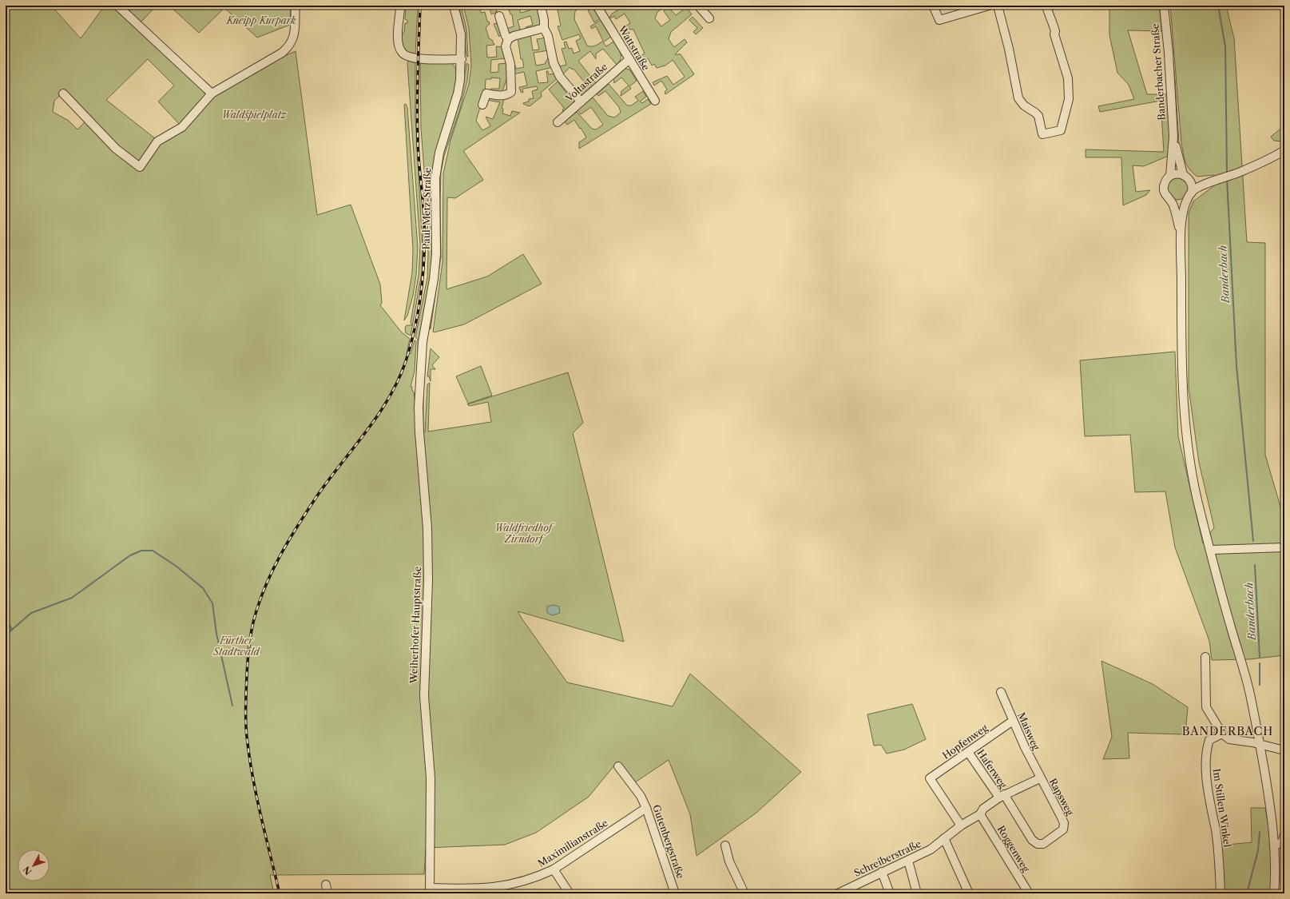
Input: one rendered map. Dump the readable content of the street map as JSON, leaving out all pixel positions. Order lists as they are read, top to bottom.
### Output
{
  "streets": {
    "street": [
      "Wattstraße",
      "Banderbacher Straße",
      "Voltastraße",
      "Paul-Metz-Straße",
      "Weiherhofer Hauptstraße",
      "Maisweg",
      "Hopfenweg",
      "Haferweg",
      "Rapsweg",
      "Im Stillen Winkel",
      "Gutenbergstraße",
      "Maximilianstraße",
      "Roggenweg",
      "Schreiberstraße"
    ]
  },
  "crossings": [
    ["Wattstraße", "Voltastraße"],
    ["Paul-Metz-Straße", "Weiherhofer Hauptstraße"],
    ["Weiherhofer Hauptstraße", "Maximilianstraße"],
    ["Maisweg", "Hopfenweg"],
    ["Maisweg", "Rapsweg"],
    ["Maisweg", "Schreiberstraße"],
    ["Hopfenweg", "Haferweg"],
    ["Hopfenweg", "Schreiberstraße"],
    ["Haferweg", "Rapsweg"],
    ["Haferweg", "Schreiberstraße"],
    ["Rapsweg", "Schreiberstraße"],
    ["Gutenbergstraße", "Maximilianstraße"],
    ["Roggenweg", "Schreiberstraße"]
  ],
  "districts": ["BANDERBACH"],
  "water": ["Banderbach"],
  "parks": [
    "Kneipp Kurpark",
    "Waldspielplatz",
    "Waldfriedhof Zirndorf",
    "Fürther Stadtwald"
  ],
  "north": "bottom left"
}
